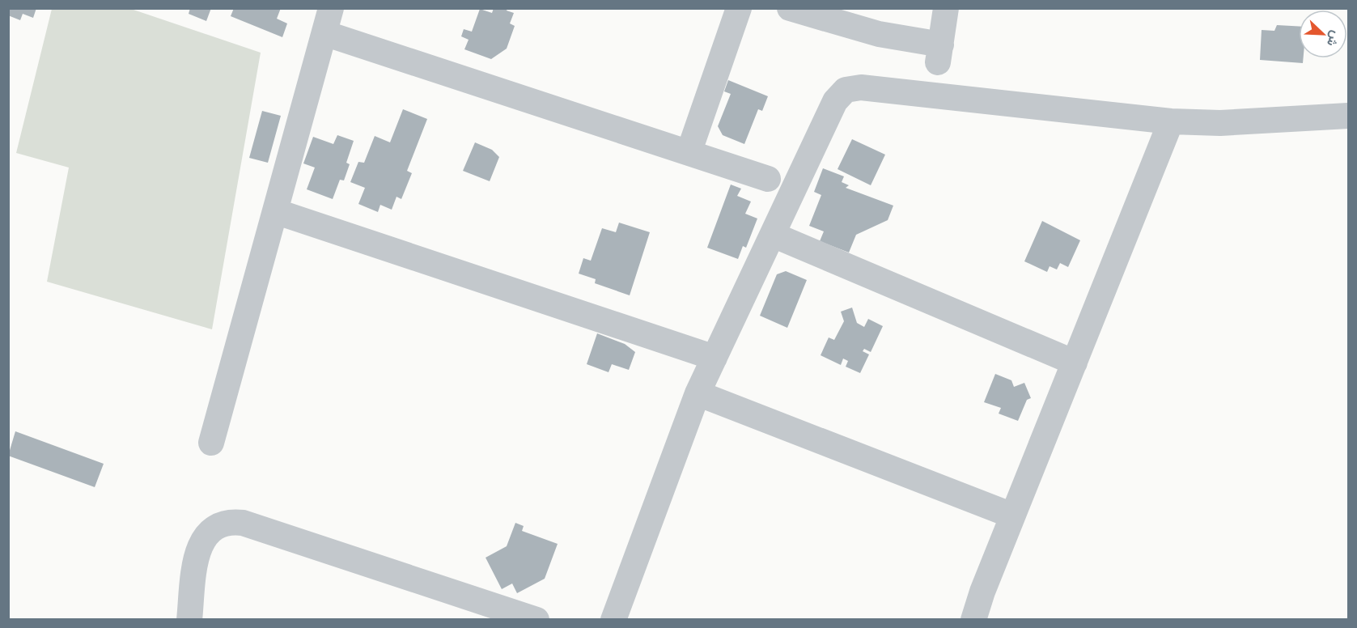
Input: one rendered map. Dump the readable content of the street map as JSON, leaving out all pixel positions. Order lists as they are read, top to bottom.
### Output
{
  "north": "bottom right"
}
